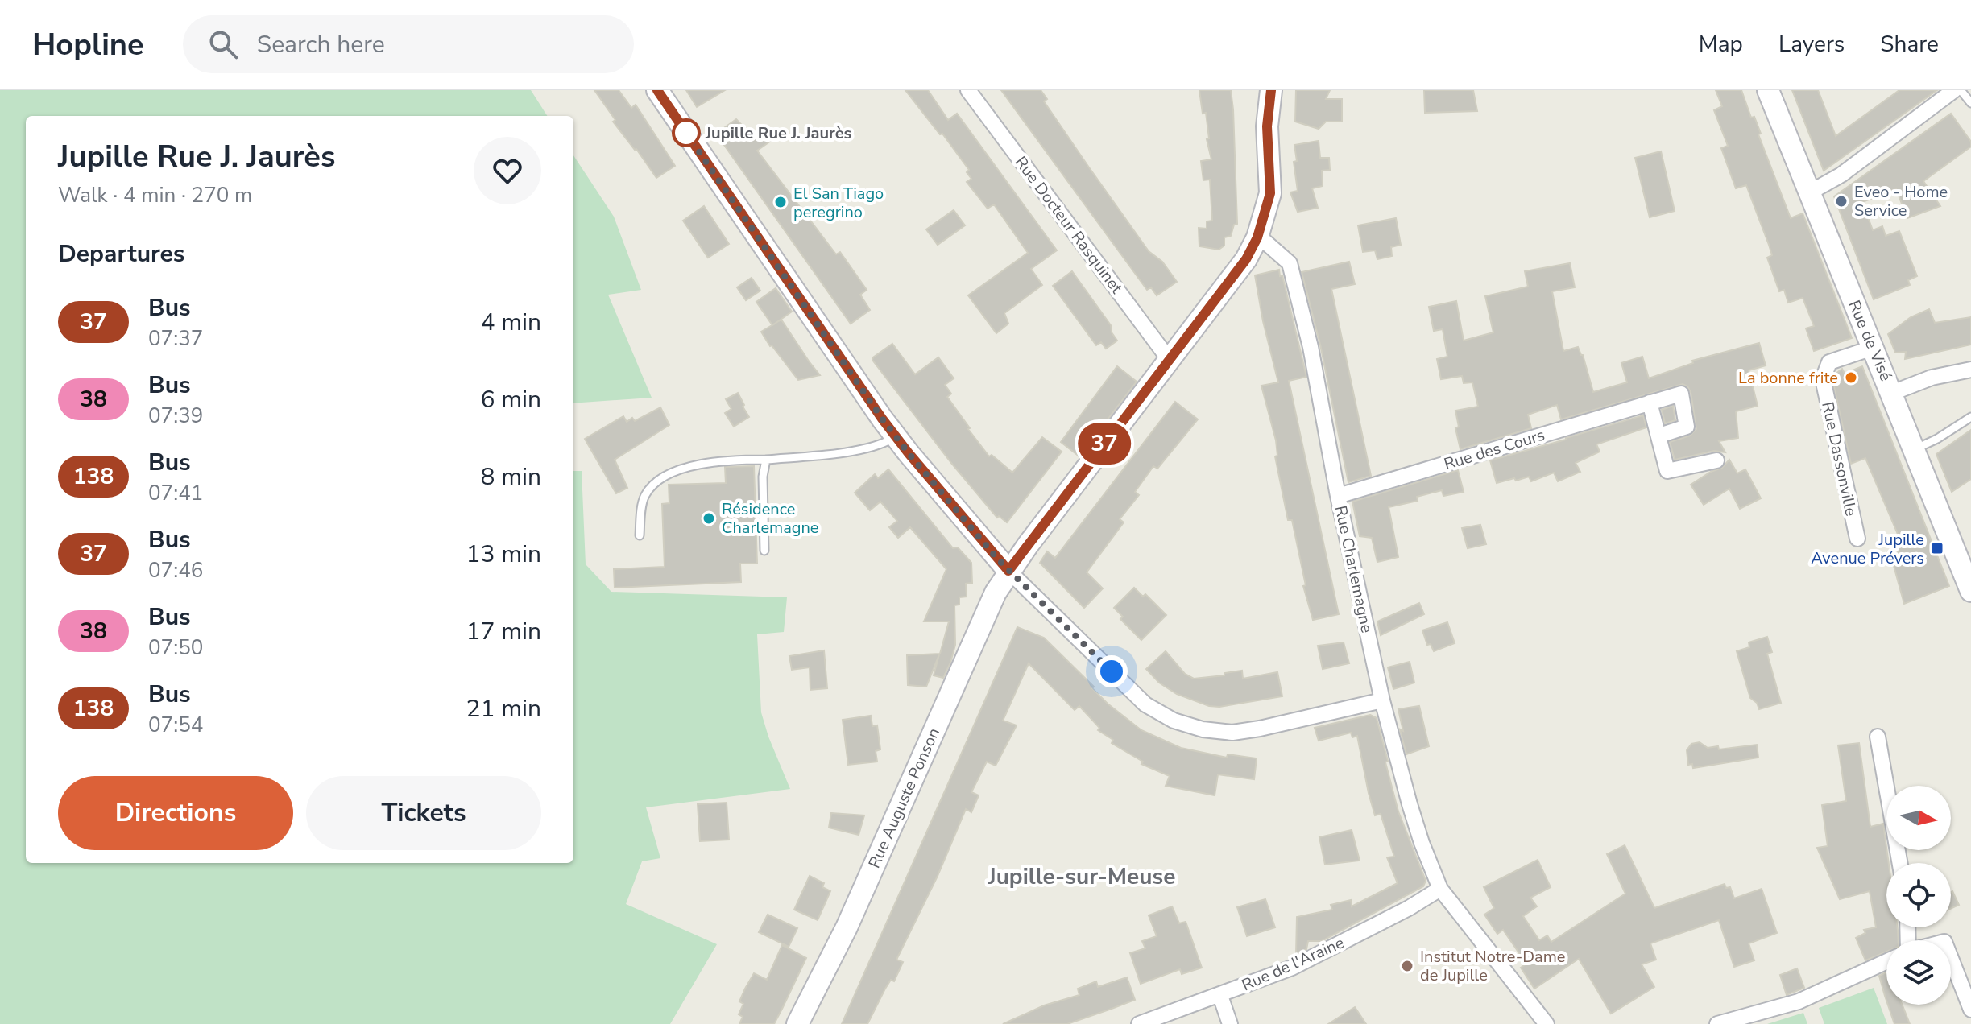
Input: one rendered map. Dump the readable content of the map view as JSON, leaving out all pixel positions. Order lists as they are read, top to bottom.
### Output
{
  "streets": {
    "street": [
      "Rue Docteur Rasquinet",
      "Rue de Visé",
      "Rue des Cours",
      "Rue Dassonville",
      "Rue Charlemagne",
      "Rue Auguste Ponson",
      "Rue de l'Araine"
    ]
  },
  "crossings": [
    ["Rue Docteur Rasquinet", "Rue Auguste Ponson"],
    ["Rue de Visé", "Rue Dassonville"],
    ["Rue des Cours", "Rue Charlemagne"],
    ["Rue Charlemagne", "Rue Auguste Ponson"],
    ["Rue Charlemagne", "Rue de l'Araine"]
  ],
  "districts": ["Jupille-sur-Meuse"],
  "places": {
    "other": [
      "Jupille Rue J. Jaurès",
      "Eveo - Home Service",
      "El San Tiago peregrino",
      "La bonne frite",
      "Résidence Charlemagne",
      "Institut Notre-Dame de Jupille"
    ],
    "transit": ["Jupille Avenue Prévers"]
  },
  "lines": ["bus line 37"],
  "north": "right",
  "page": {
    "header": "Hopline",
    "search": "Search here",
    "nav": ["Map", "Layers", "Share"],
    "on_map": "37",
    "heading": [
      ["Jupille Rue J. Jaurès", "Walk · 4 min · 270 m"],
      "Departures"
    ],
    "list": [
      {
        "mark": "37",
        "name": "Bus",
        "note": "07:37",
        "value": "4 min"
      },
      {
        "mark": "38",
        "name": "Bus",
        "note": "07:39",
        "value": "6 min"
      },
      {
        "mark": "138",
        "name": "Bus",
        "note": "07:41",
        "value": "8 min"
      },
      {
        "mark": "37",
        "name": "Bus",
        "note": "07:46",
        "value": "13 min"
      },
      {
        "mark": "38",
        "name": "Bus",
        "note": "07:50",
        "value": "17 min"
      },
      {
        "mark": "138",
        "name": "Bus",
        "note": "07:54",
        "value": "21 min"
      }
    ],
    "buttons": ["Directions", "Tickets"]
  }
}
